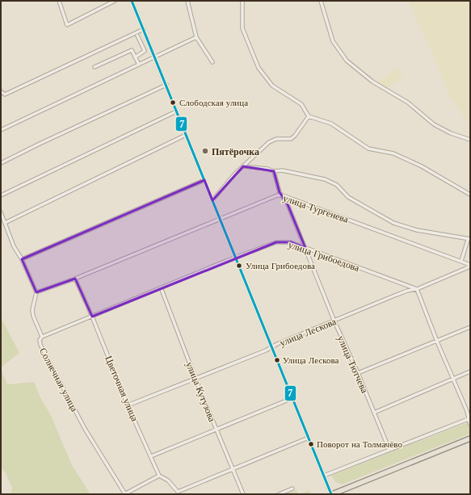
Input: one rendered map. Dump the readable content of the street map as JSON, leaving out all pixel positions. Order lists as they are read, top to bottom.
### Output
{
  "streets": {
    "street": [
      "улица Тургенева",
      "улица Грибоедова",
      "улица Лескова",
      "улица Тютчева",
      "Солнечная улица",
      "Цветочная улица",
      "улица Кутузова"
    ]
  },
  "crossings": [
    ["улица Тургенева", "улица Лескова"],
    ["улица Тургенева", "улица Тютчева"],
    ["улица Тургенева", "Солнечная улица"],
    ["улица Тургенева", "Цветочная улица"],
    ["улица Грибоедова", "улица Лескова"],
    ["улица Грибоедова", "улица Тютчева"],
    ["улица Грибоедова", "Солнечная улица"],
    ["улица Грибоедова", "Цветочная улица"],
    ["улица Грибоедова", "улица Кутузова"],
    ["улица Лескова", "улица Тютчева"],
    ["улица Лескова", "Цветочная улица"],
    ["улица Лескова", "улица Кутузова"]
  ],
  "places": [
    "Слободская улица",
    "Пятёрочка",
    "Улица Грибоедова",
    "Улица Лескова",
    "Поворот на Толмачёво"
  ],
  "lines": ["transit line 7"]
}
